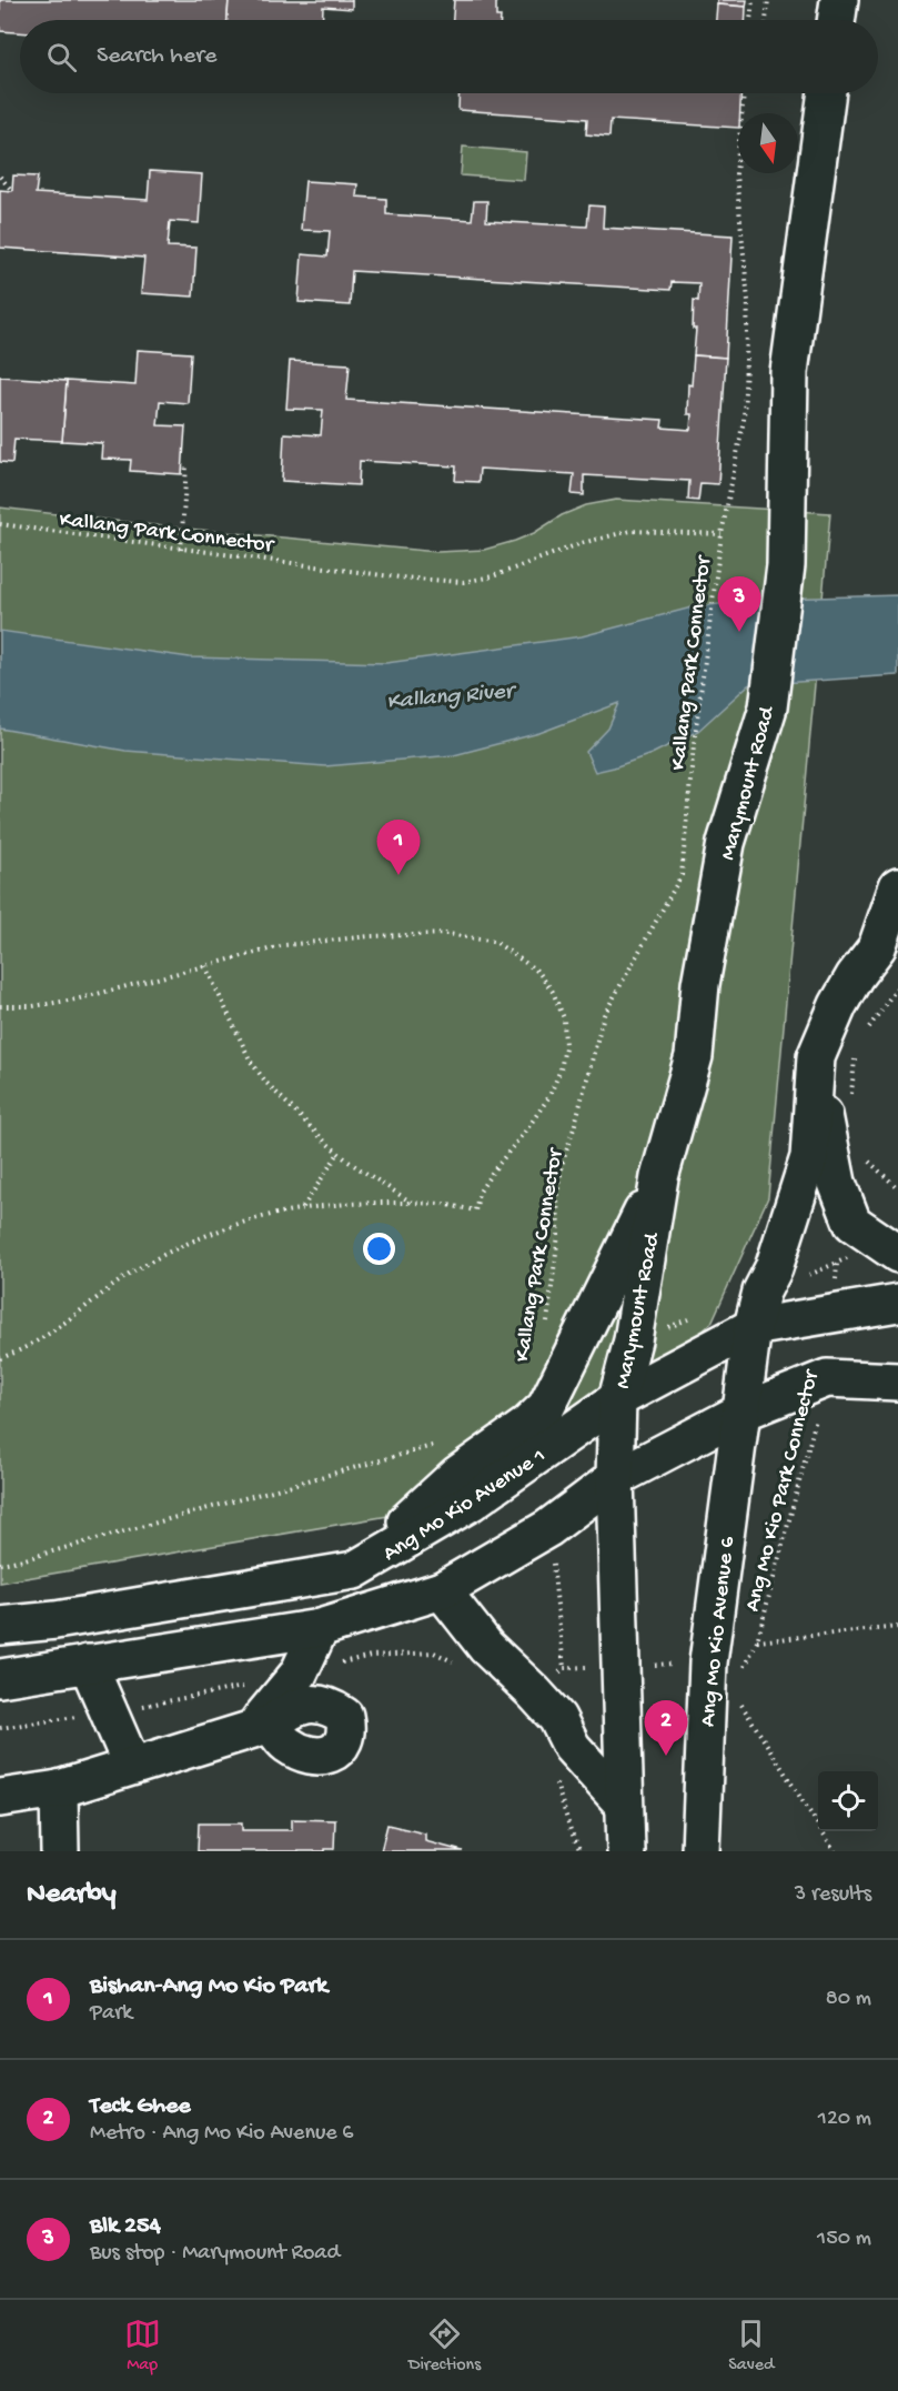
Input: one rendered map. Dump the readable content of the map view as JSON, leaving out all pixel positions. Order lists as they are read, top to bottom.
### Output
{
  "streets": {
    "main road": ["Marymount Road", "Ang Mo Kio Avenue 1", "Ang Mo Kio Avenue 6"],
    "path": ["Kallang Park Connector", "Ang Mo Kio Park Connector"]
  },
  "crossings": [
    ["Marymount Road", "Ang Mo Kio Avenue 1"]
  ],
  "water": ["Kallang River"],
  "north": "bottom",
  "page": {
    "search": "Search here",
    "pins": ["3", "1", "2"],
    "heading": ["Nearby", "3 results"],
    "list": [
      {
        "mark": "1",
        "name": "Bishan-Ang Mo Kio Park",
        "note": "Park",
        "value": "80 m"
      },
      {
        "mark": "2",
        "name": "Teck Ghee",
        "note": "Metro · Ang Mo Kio Avenue 6",
        "value": "120 m"
      },
      {
        "mark": "3",
        "name": "Blk 254",
        "note": "Bus stop · Marymount Road",
        "value": "150 m"
      }
    ],
    "nav": ["Map", "Directions", "Saved"]
  }
}
